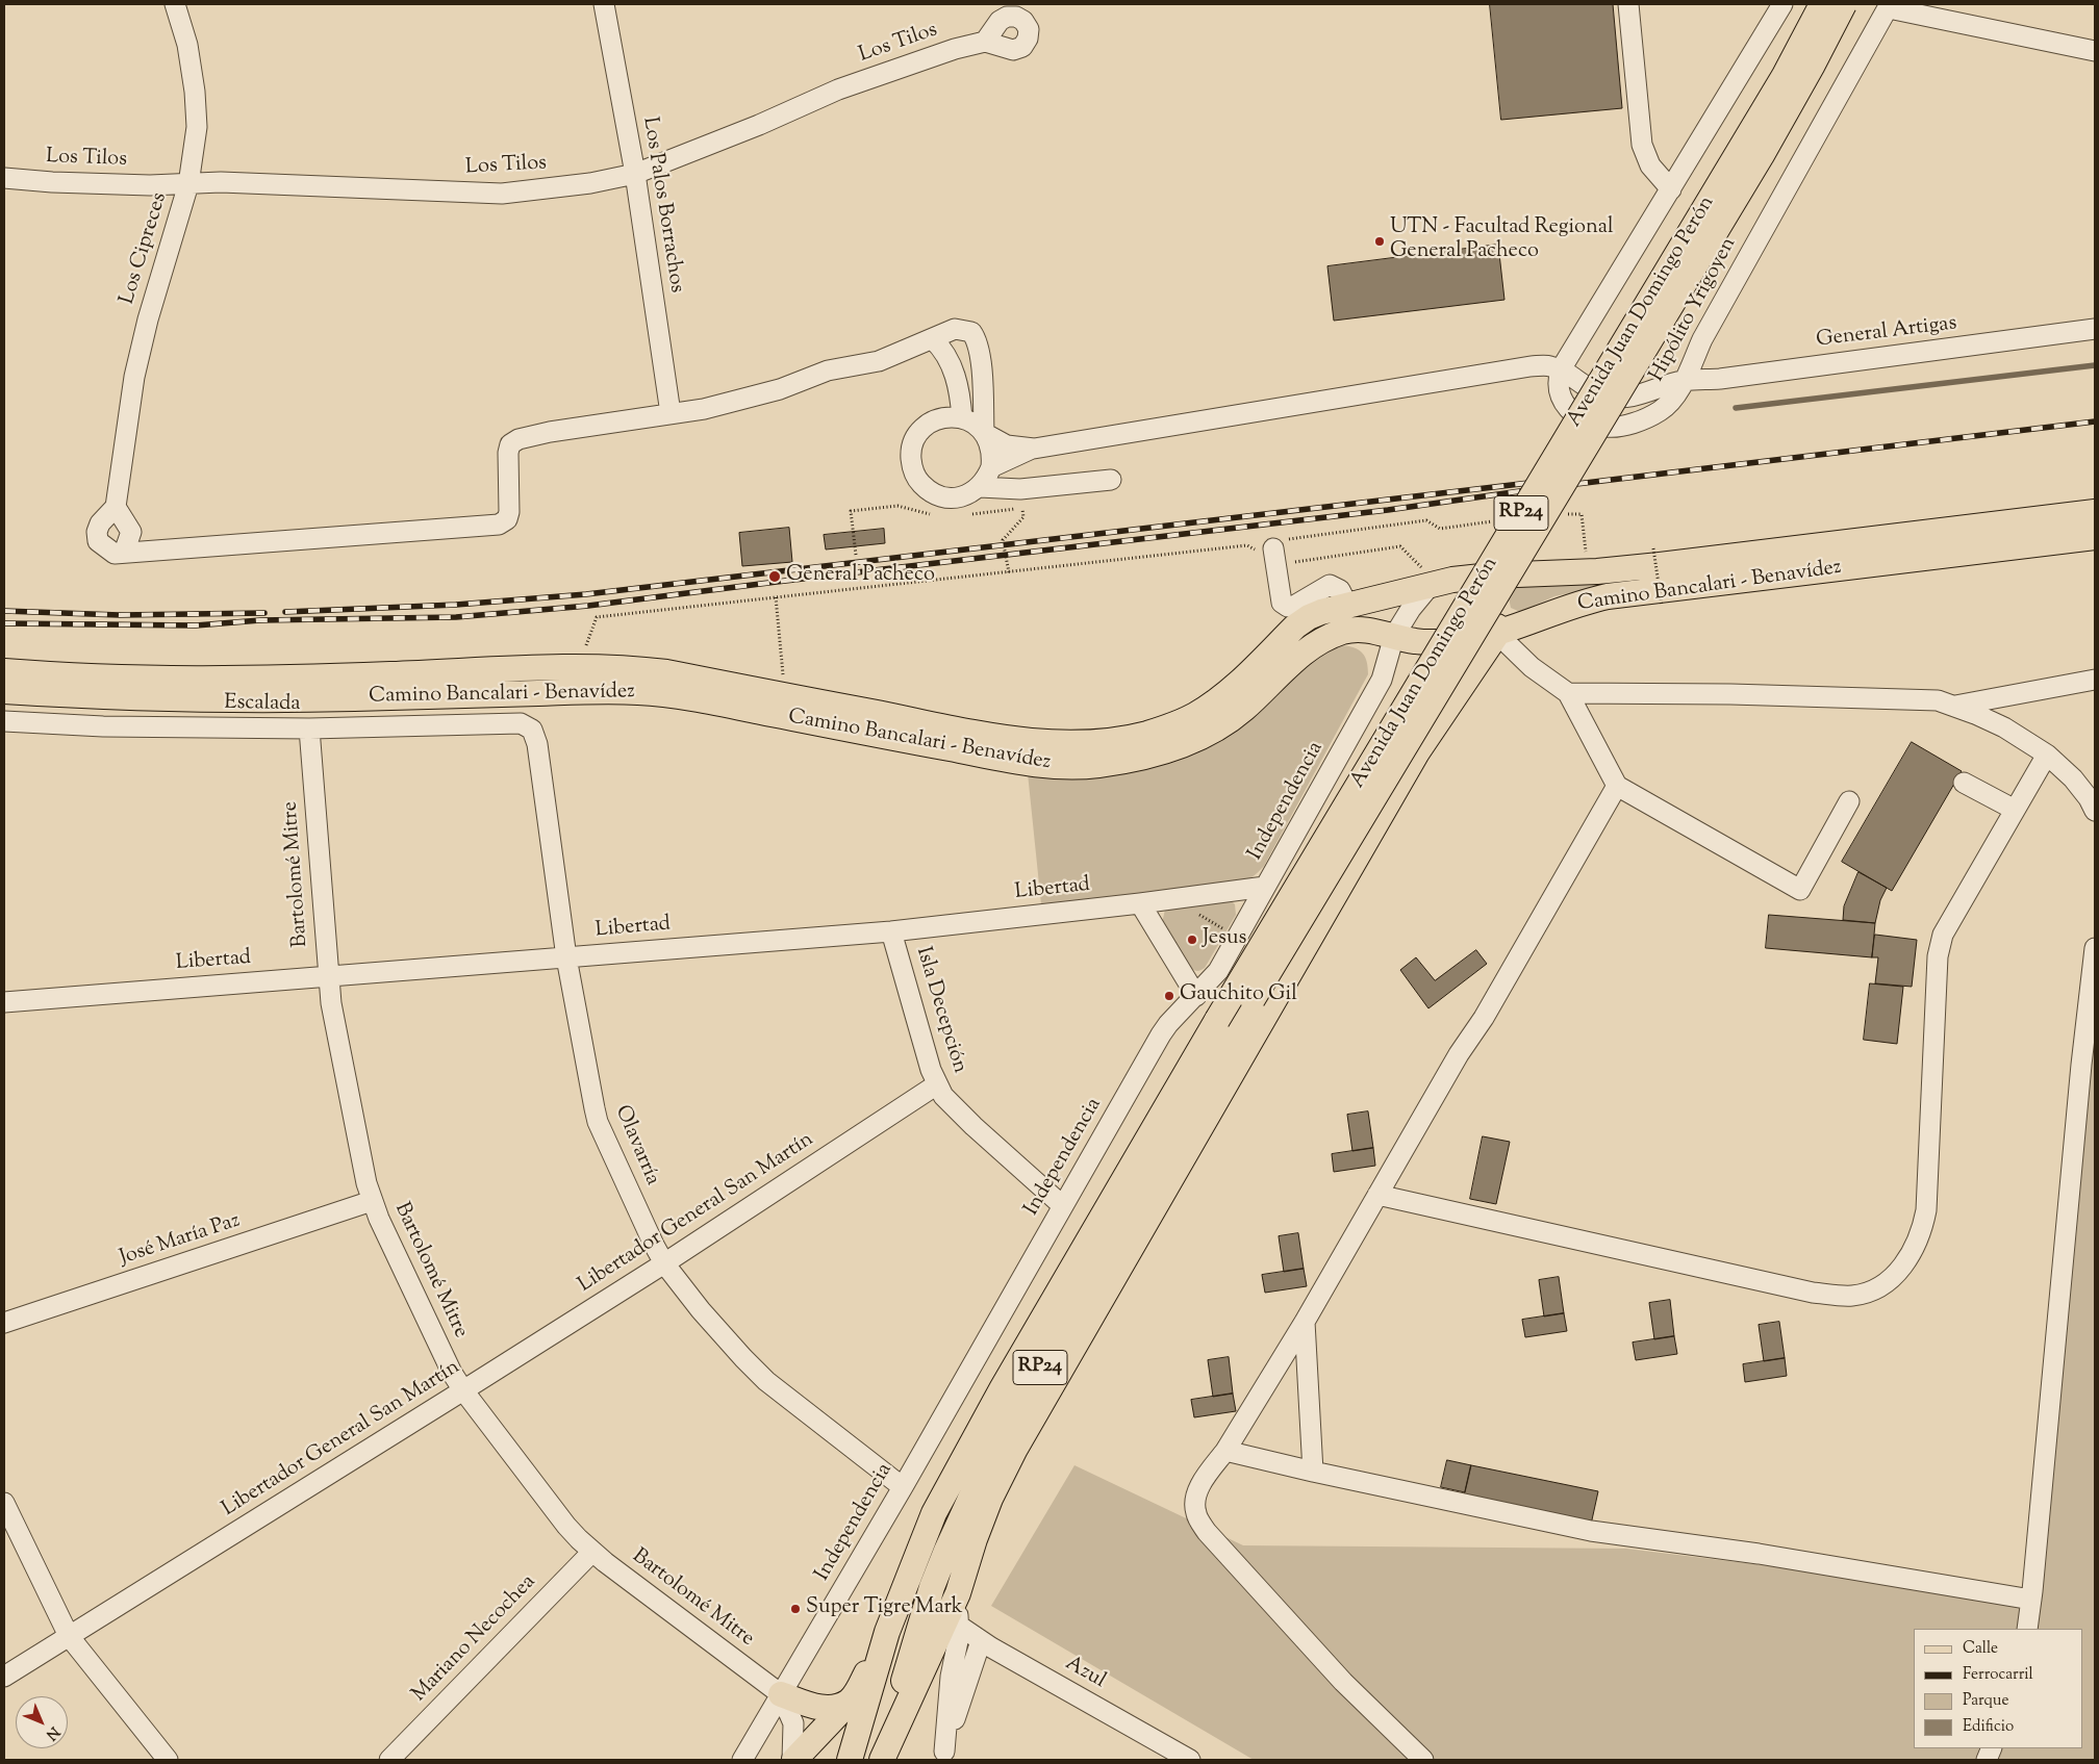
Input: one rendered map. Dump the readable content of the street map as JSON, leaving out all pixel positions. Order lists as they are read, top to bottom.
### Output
{
  "streets": {
    "main road": ["Avenida Juan Domingo Perón", "RP24", "Camino Bancalari - Benavídez"],
    "street": [
      "Los Tilos",
      "Los Palos Borrachos",
      "Los Cipreces",
      "Hipólito Yrigoyen",
      "General Artigas",
      "Escalada",
      "Independencia",
      "Bartolomé Mitre",
      "Libertad",
      "Isla Decepción",
      "Olavarría",
      "Libertador General San Martín",
      "José María Paz",
      "Mariano Necochea",
      "Azul"
    ]
  },
  "crossings": [
    ["Los Tilos", "Los Palos Borrachos"],
    ["Los Tilos", "Los Cipreces"],
    ["Hipólito Yrigoyen", "General Artigas"],
    ["Avenida Juan Domingo Perón", "RP24"],
    ["Camino Bancalari - Benavídez", "Independencia"],
    ["Escalada", "Bartolomé Mitre"],
    ["Escalada", "Olavarría"],
    ["Independencia", "Bartolomé Mitre"],
    ["Independencia", "Libertad"],
    ["Independencia", "Isla Decepción"],
    ["Independencia", "Olavarría"],
    ["Bartolomé Mitre", "Libertad"],
    ["Bartolomé Mitre", "Libertador General San Martín"],
    ["Bartolomé Mitre", "José María Paz"],
    ["Bartolomé Mitre", "Mariano Necochea"],
    ["Libertad", "Isla Decepción"],
    ["Libertad", "Olavarría"],
    ["Isla Decepción", "Libertador General San Martín"],
    ["Olavarría", "Libertador General San Martín"]
  ],
  "places": [
    "UTN - Facultad Regional General Pacheco",
    "General Pacheco",
    "Jesus",
    "Gauchito Gil",
    "Super Tigre Mark"
  ],
  "legend": [
    "Calle",
    "Ferrocarril",
    "Parque",
    "Edificio"
  ],
  "north": "bottom right"
}
